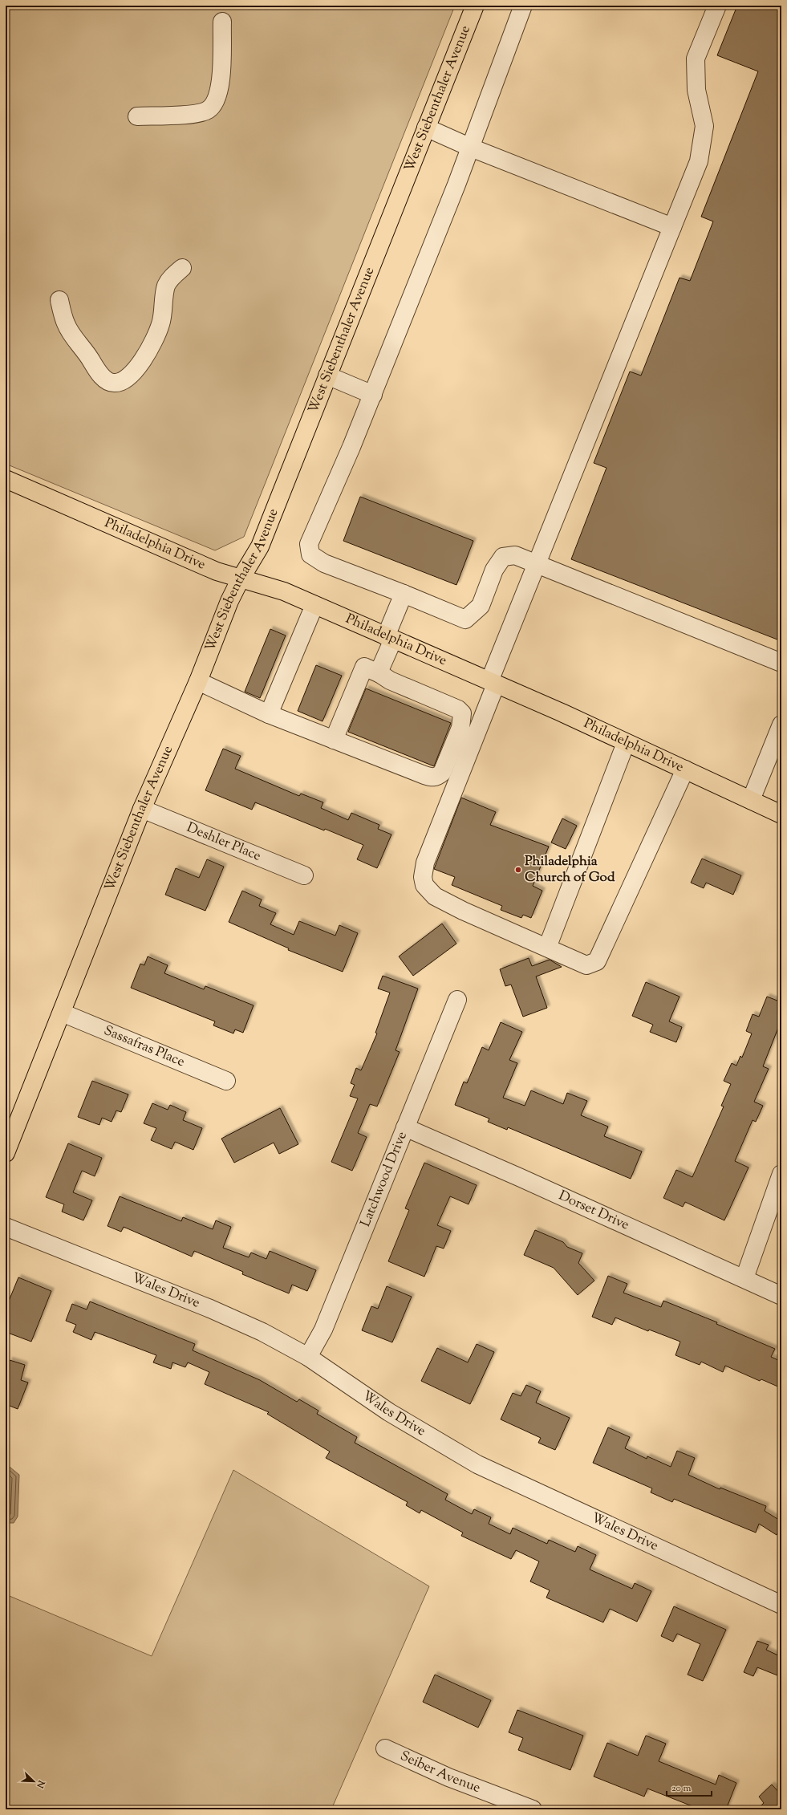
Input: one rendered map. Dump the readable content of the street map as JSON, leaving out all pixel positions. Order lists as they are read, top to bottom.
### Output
{
  "streets": {
    "main road": ["West Siebenthaler Avenue", "Philadelphia Drive"],
    "street": [
      "Deshler Place",
      "Sassafras Place",
      "Latchwood Drive",
      "Dorset Drive",
      "Wales Drive",
      "Seiber Avenue"
    ]
  },
  "crossings": [
    ["West Siebenthaler Avenue", "Philadelphia Drive"],
    ["West Siebenthaler Avenue", "Deshler Place"],
    ["West Siebenthaler Avenue", "Sassafras Place"],
    ["Latchwood Drive", "Dorset Drive"],
    ["Latchwood Drive", "Wales Drive"]
  ],
  "places": ["Philadelphia Church of God"],
  "scale_bar": "20 m",
  "north": "bottom right"
}
